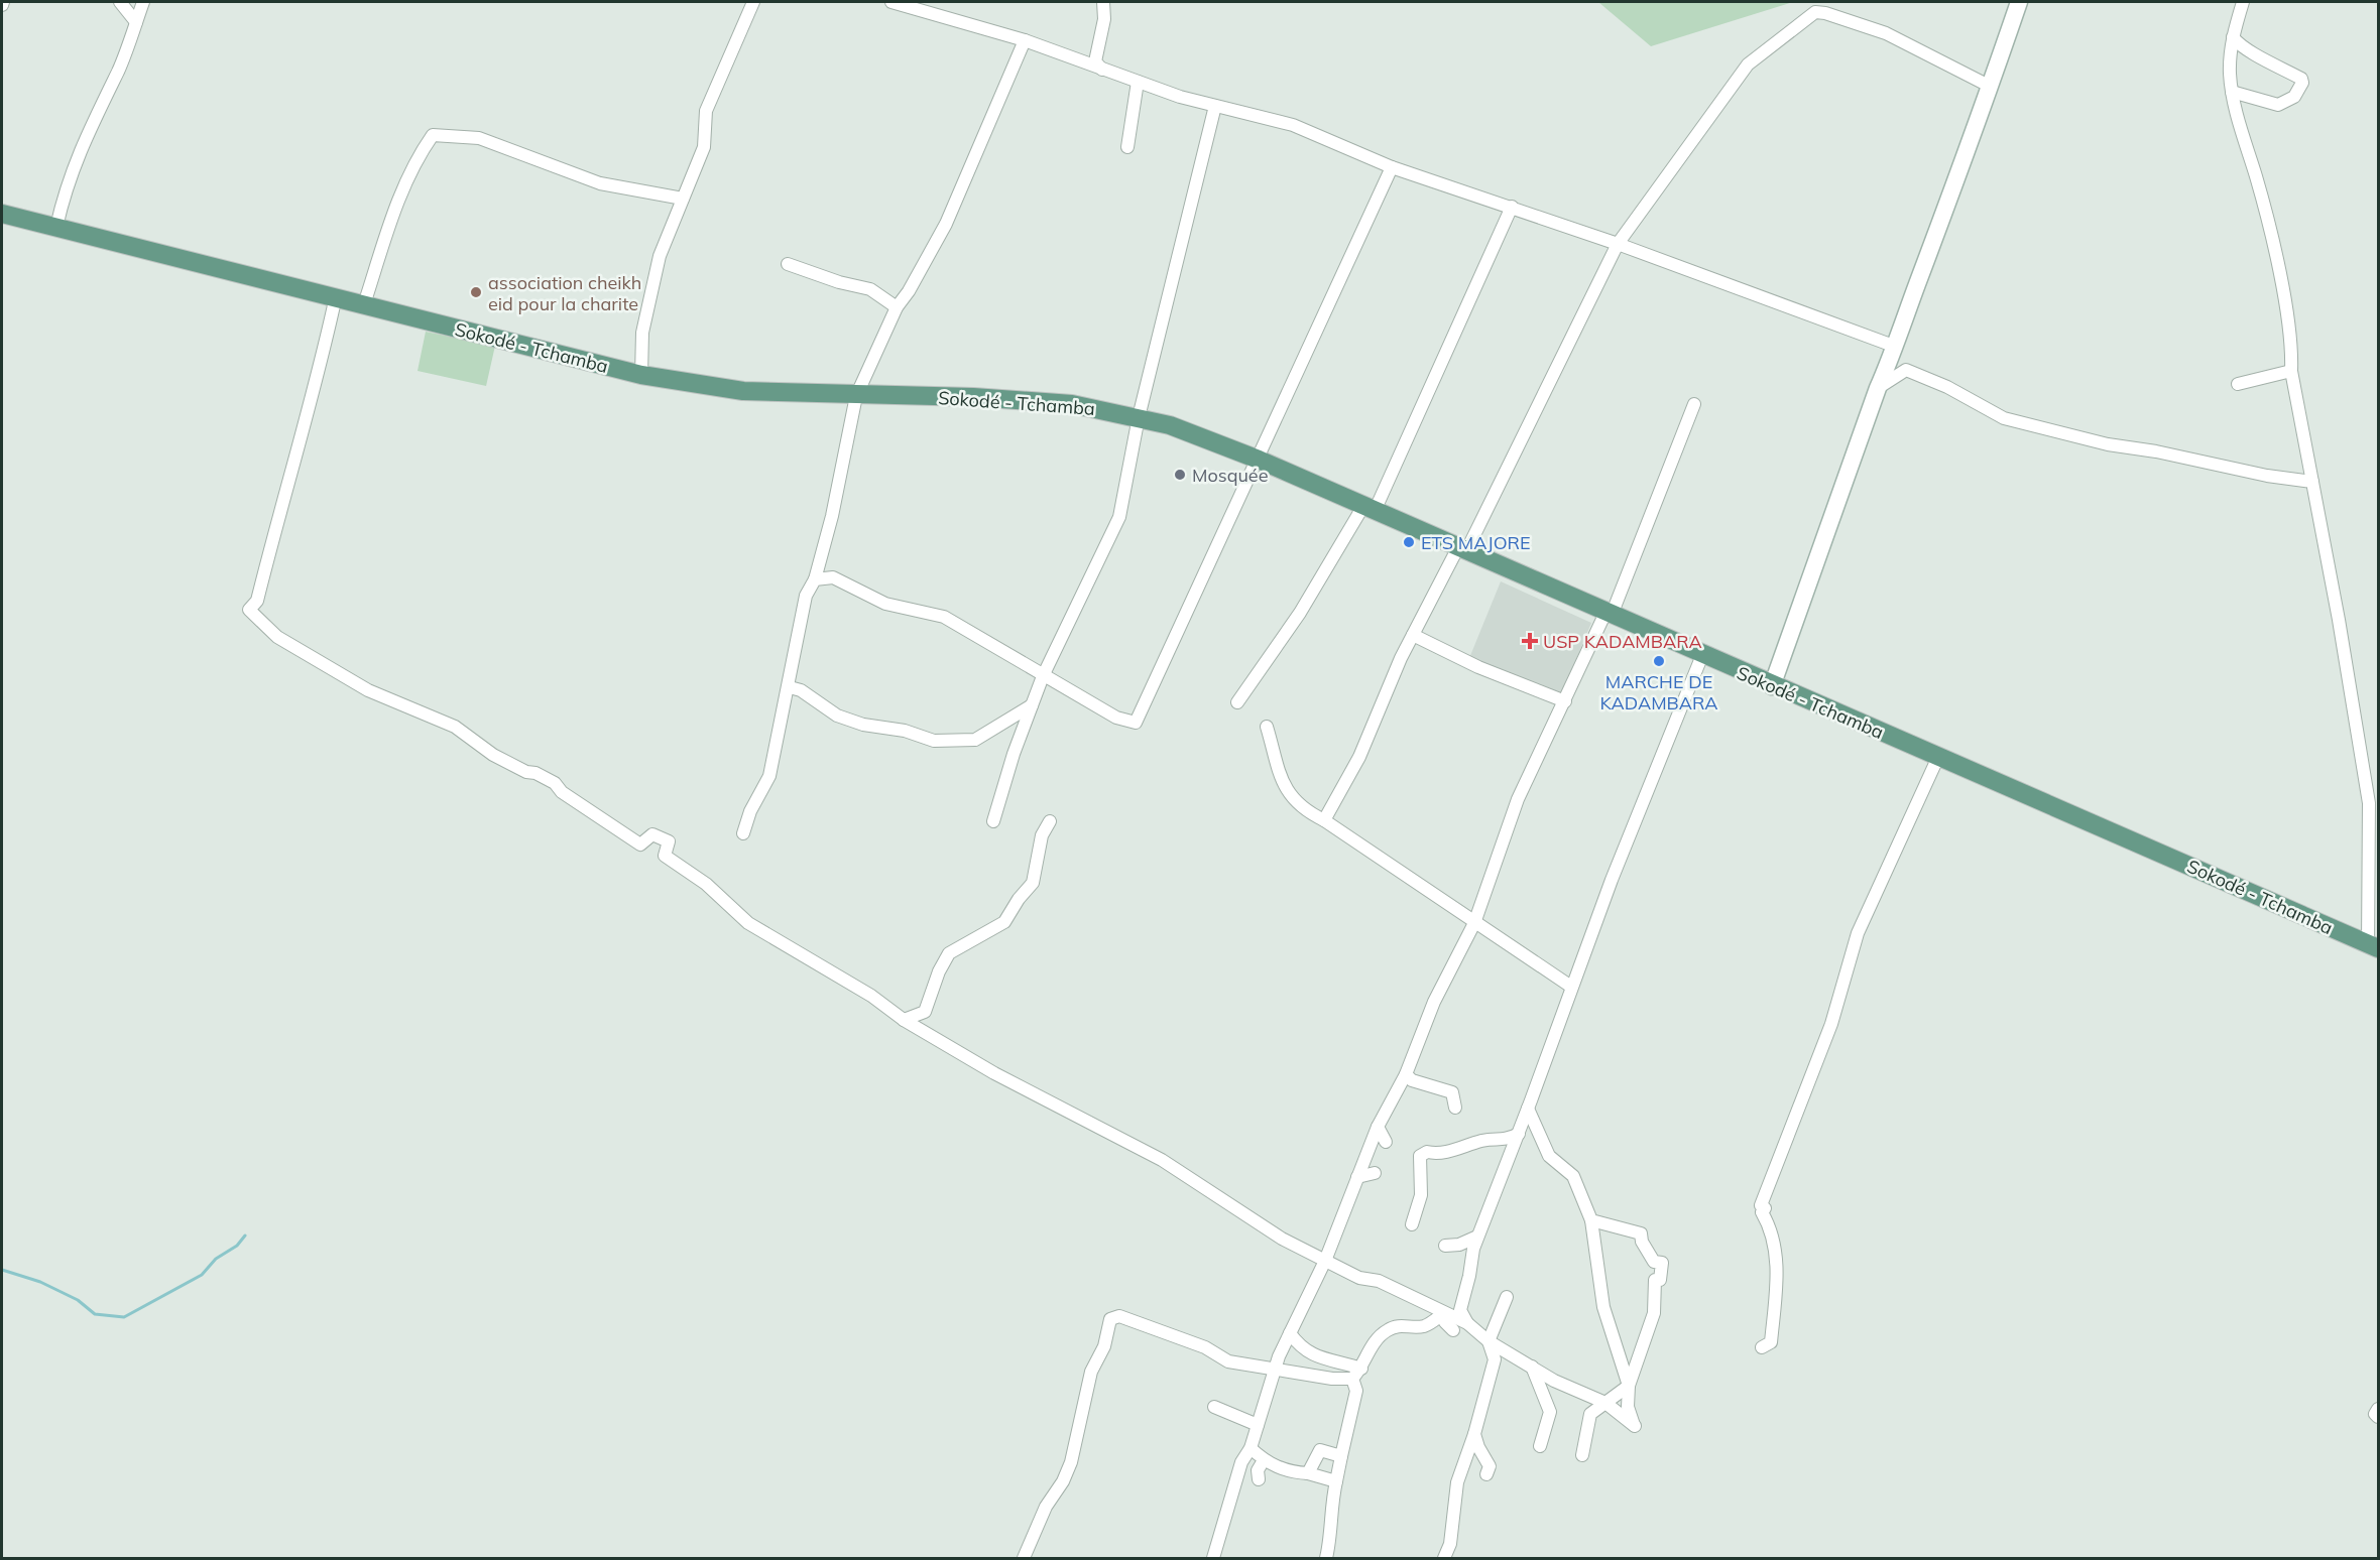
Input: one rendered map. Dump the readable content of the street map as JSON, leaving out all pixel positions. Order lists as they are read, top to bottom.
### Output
{
  "streets": {
    "main road": ["Sokodé - Tchamba"]
  },
  "places": {
    "other": [
      "association cheikh eid pour la charite",
      "Mosquée",
      "ETS MAJORE",
      "MARCHE DE KADAMBARA"
    ],
    "health": ["USP KADAMBARA"]
  }
}
